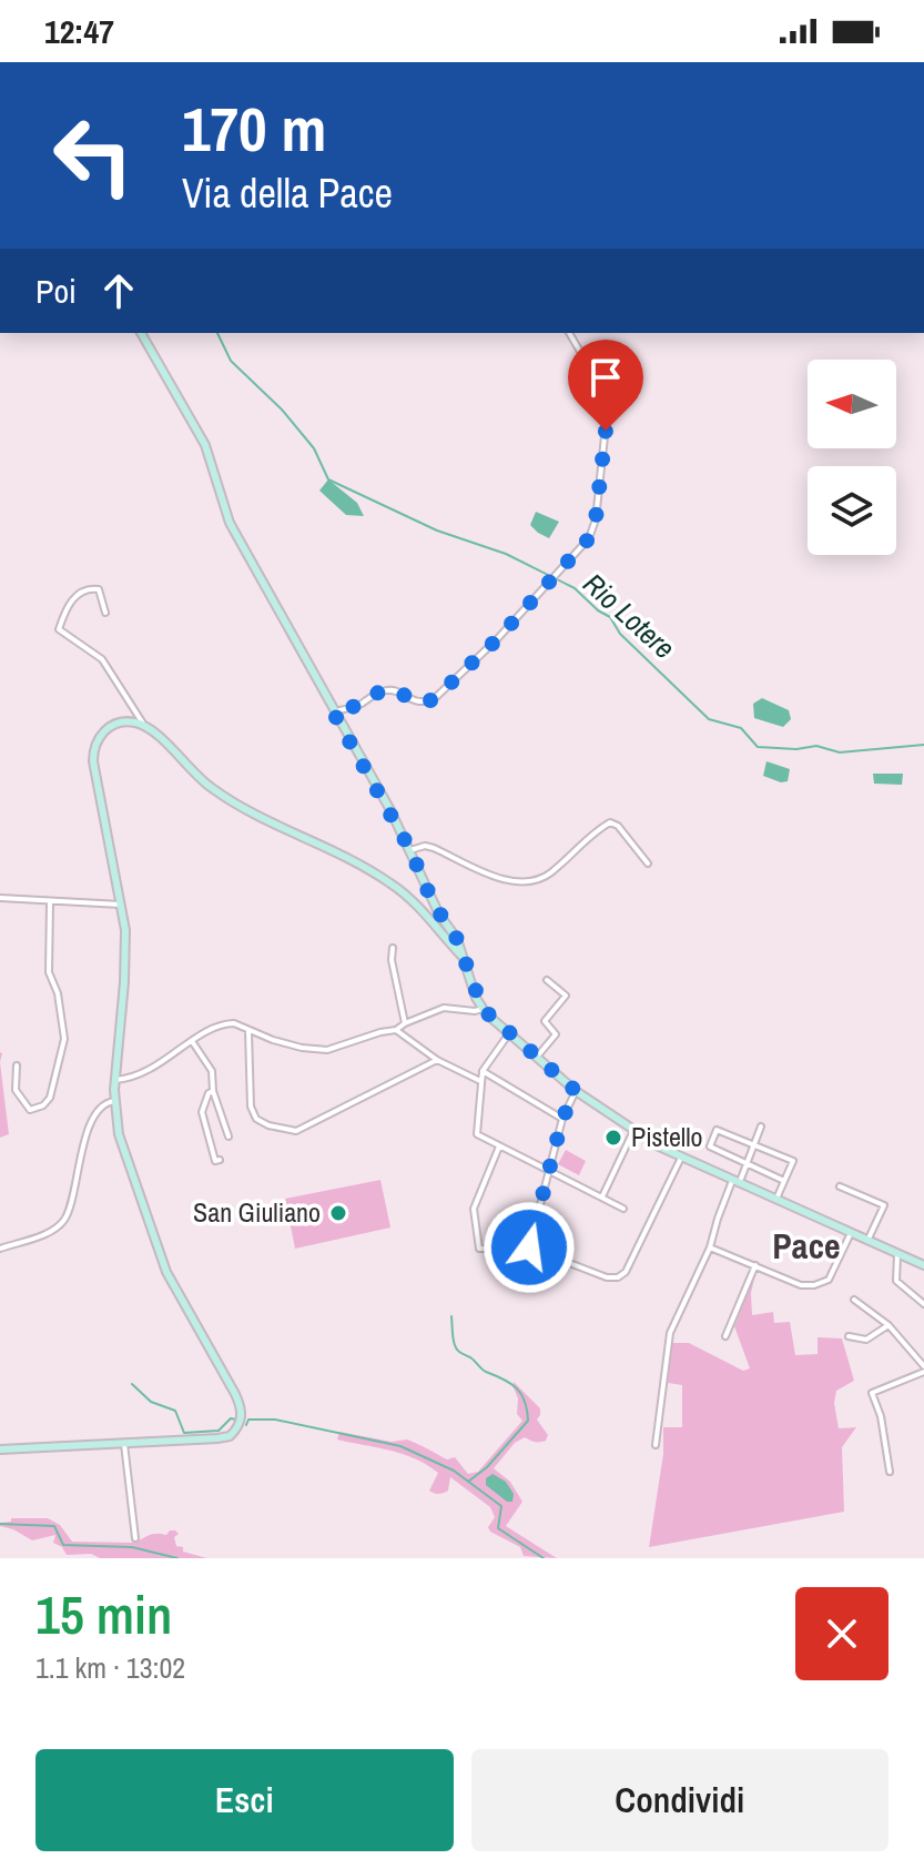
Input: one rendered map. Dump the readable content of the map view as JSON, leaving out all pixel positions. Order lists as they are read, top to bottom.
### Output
{
  "districts": ["Pace"],
  "water": ["Rio Lotere"],
  "places": ["Pistello", "San Giuliano"],
  "north": "left",
  "page": {
    "status": "12:47",
    "turn": ["170 m", "Via della Pace"],
    "then": "Poi",
    "heading": ["15 min", "1.1 km · 13:02"],
    "buttons": ["Esci", "Condividi"]
  }
}
